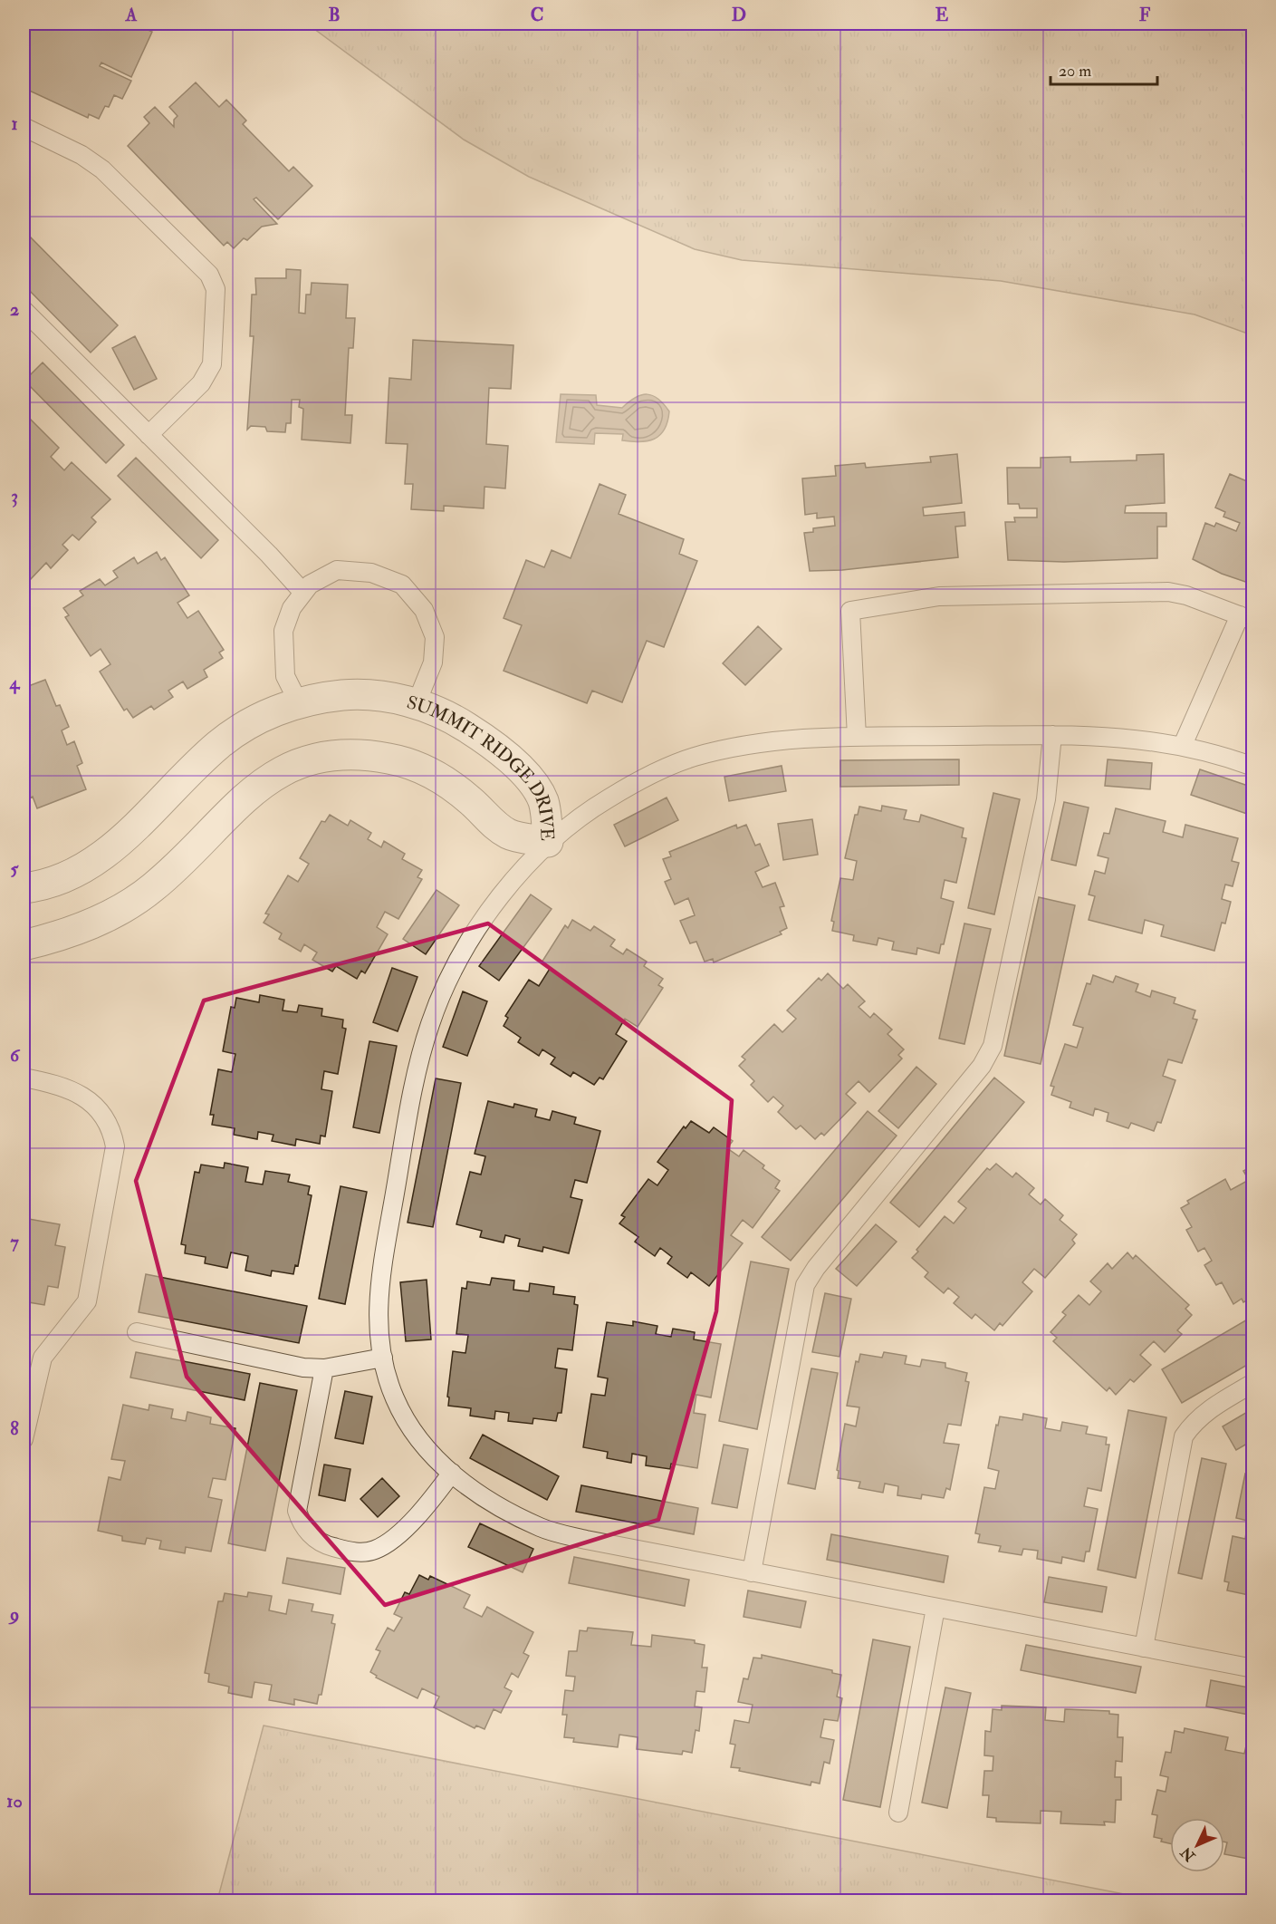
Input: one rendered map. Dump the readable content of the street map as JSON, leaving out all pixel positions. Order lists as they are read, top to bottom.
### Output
{
  "streets": {
    "street": ["SUMMIT RIDGE DRIVE"]
  },
  "scale_bar": "20 m",
  "north": "bottom left",
  "grid": {
    "columns": [
      "A",
      "B",
      "C",
      "D",
      "E",
      "F"
    ],
    "rows": [
      "1",
      "2",
      "3",
      "4",
      "5",
      "6",
      "7",
      "8",
      "9",
      "10"
    ]
  }
}
